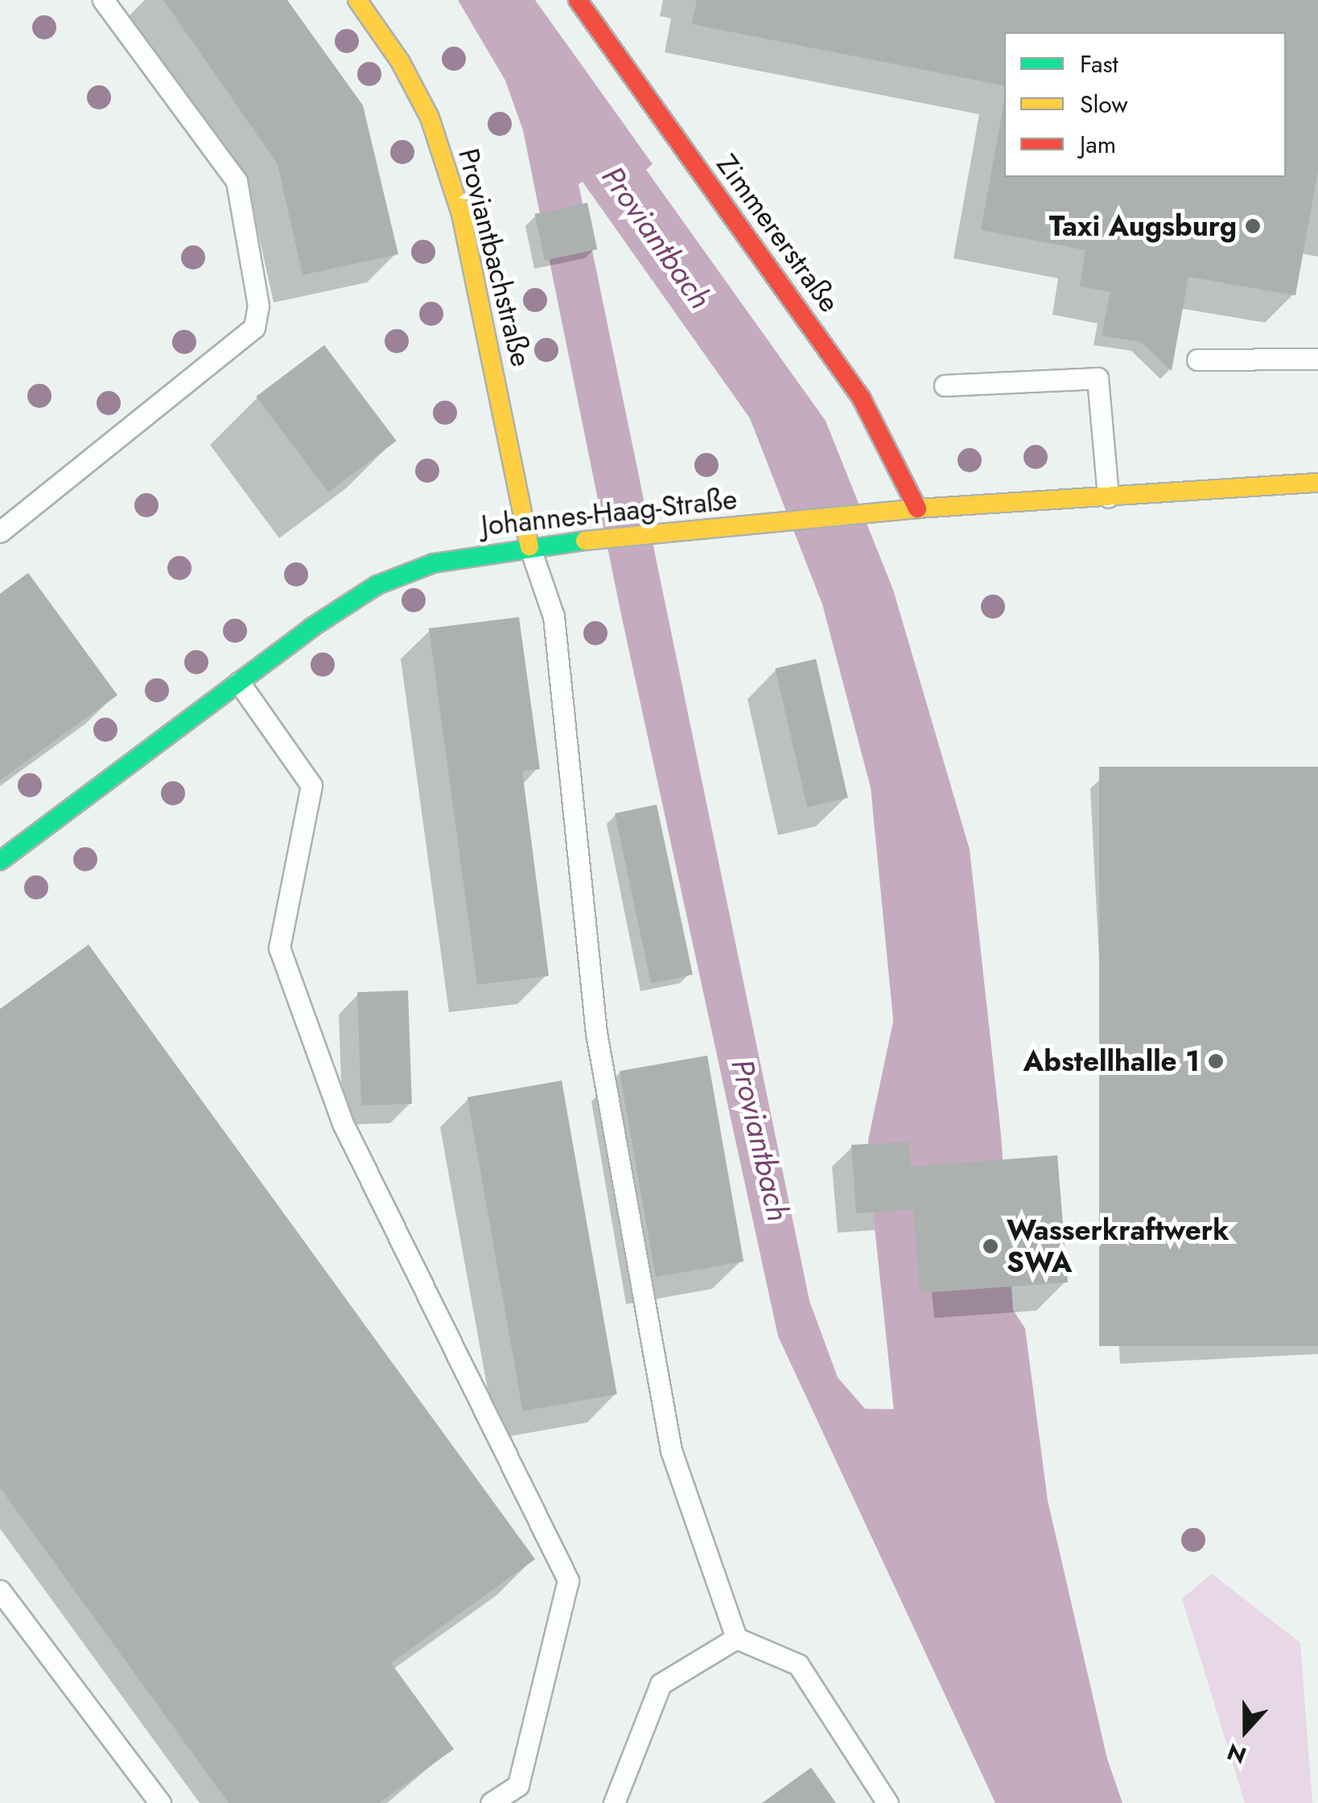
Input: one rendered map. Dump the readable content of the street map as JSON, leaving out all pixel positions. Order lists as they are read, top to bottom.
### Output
{
  "streets": {
    "street": ["Zimmererstraße", "Proviantbachstraße", "Johannes-Haag-Straße"]
  },
  "crossings": [
    ["Zimmererstraße", "Johannes-Haag-Straße"],
    ["Proviantbachstraße", "Johannes-Haag-Straße"]
  ],
  "water": ["Proviantbach"],
  "places": ["Taxi Augsburg", "Abstellhalle 1", "Wasserkraftwerk SWA"],
  "legend": ["Fast", "Slow", "Jam"],
  "north": "bottom"
}
